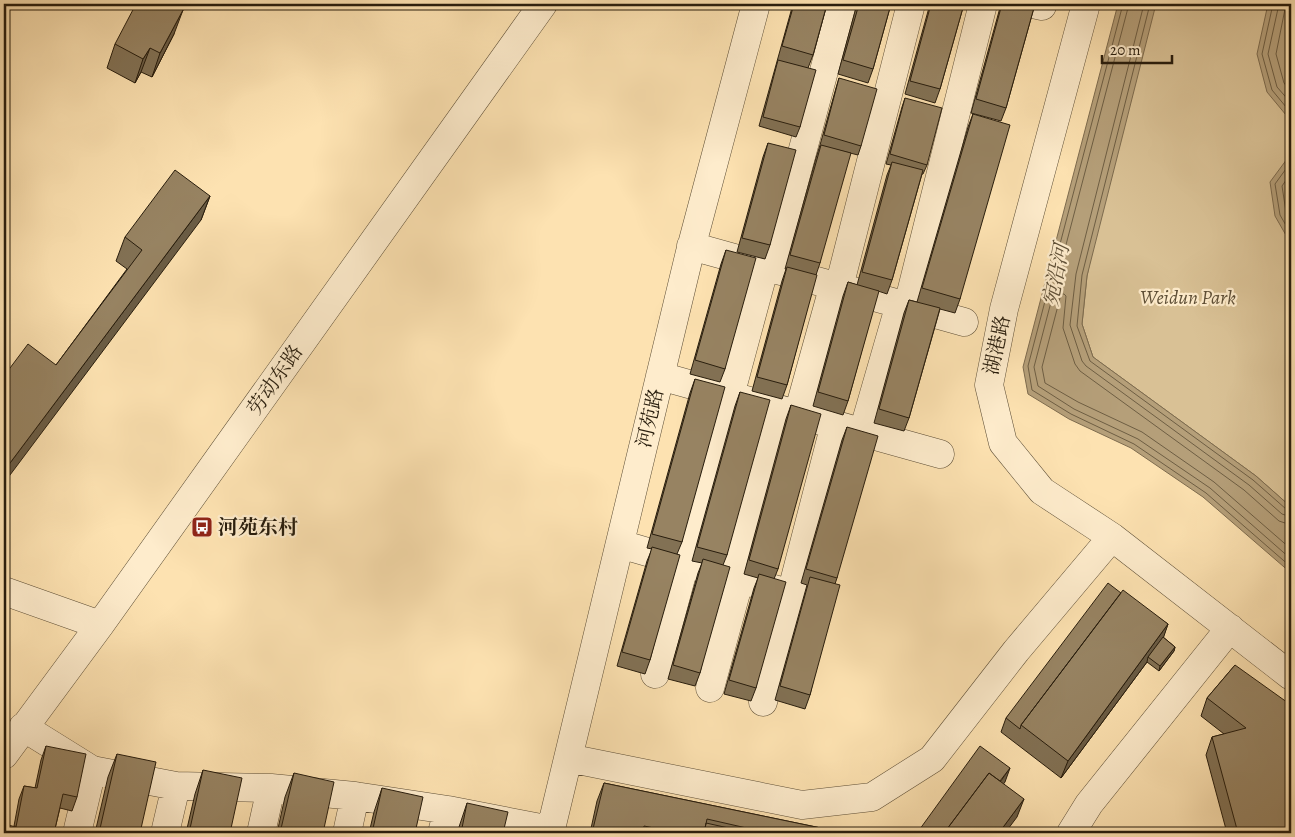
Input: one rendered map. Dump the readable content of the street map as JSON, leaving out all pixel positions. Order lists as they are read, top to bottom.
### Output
{
  "streets": {
    "street": ["湖港路", "劳动东路", "河苑路"]
  },
  "water": ["宛沿河"],
  "parks": ["Weidun Park"],
  "places": {
    "bus stop": ["河苑东村"]
  },
  "scale_bar": "20 m"
}
